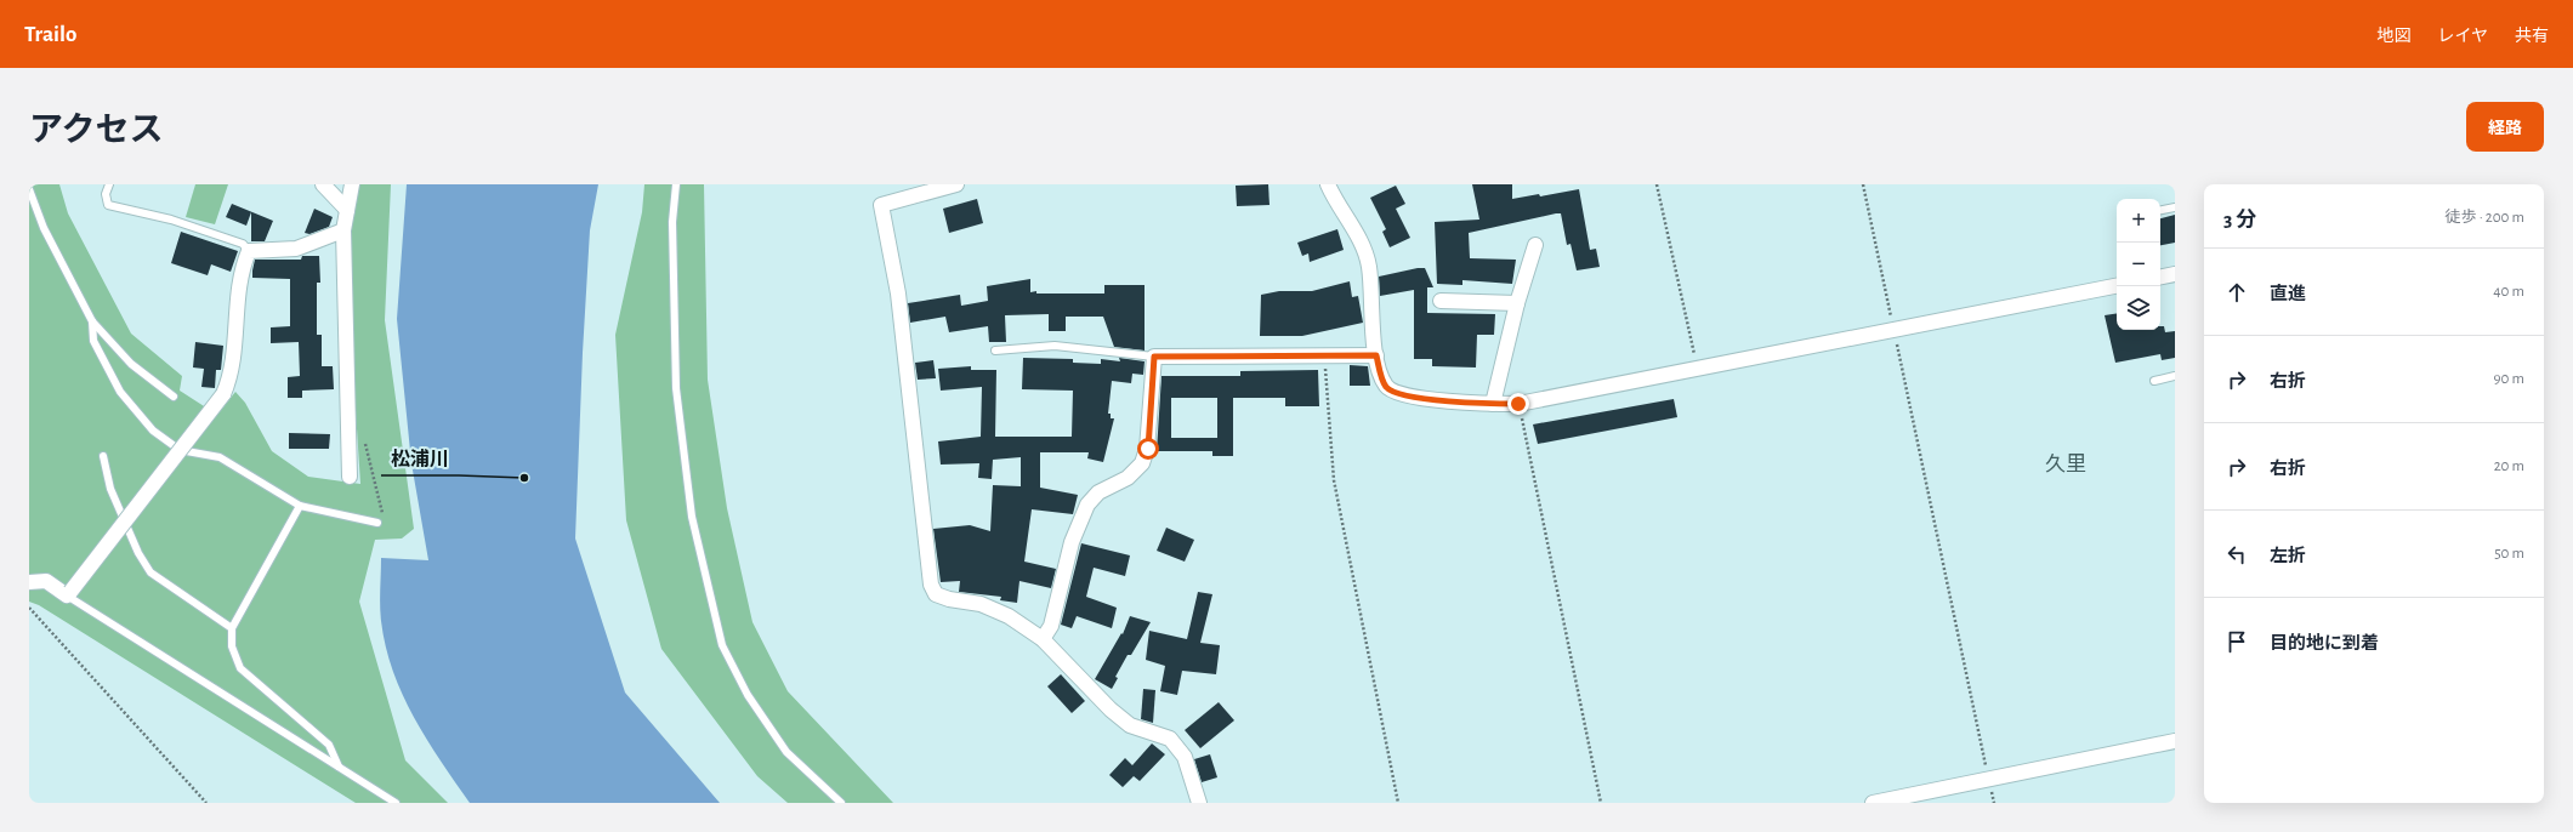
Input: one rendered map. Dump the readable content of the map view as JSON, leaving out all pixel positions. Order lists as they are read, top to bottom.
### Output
{
  "districts": ["久里"],
  "places": ["松浦川"],
  "page": {
    "header": "Trailo",
    "nav": ["地図", "レイヤ", "共有"],
    "title": "アクセス",
    "buttons": "経路",
    "heading": ["3 分", "徒歩 · 200 m"],
    "map_buttons": ["+", "−"],
    "list": [
      ["直進", "40 m"],
      ["右折", "90 m"],
      ["右折", "20 m"],
      ["左折", "50 m"],
      "目的地に到着"
    ]
  }
}
